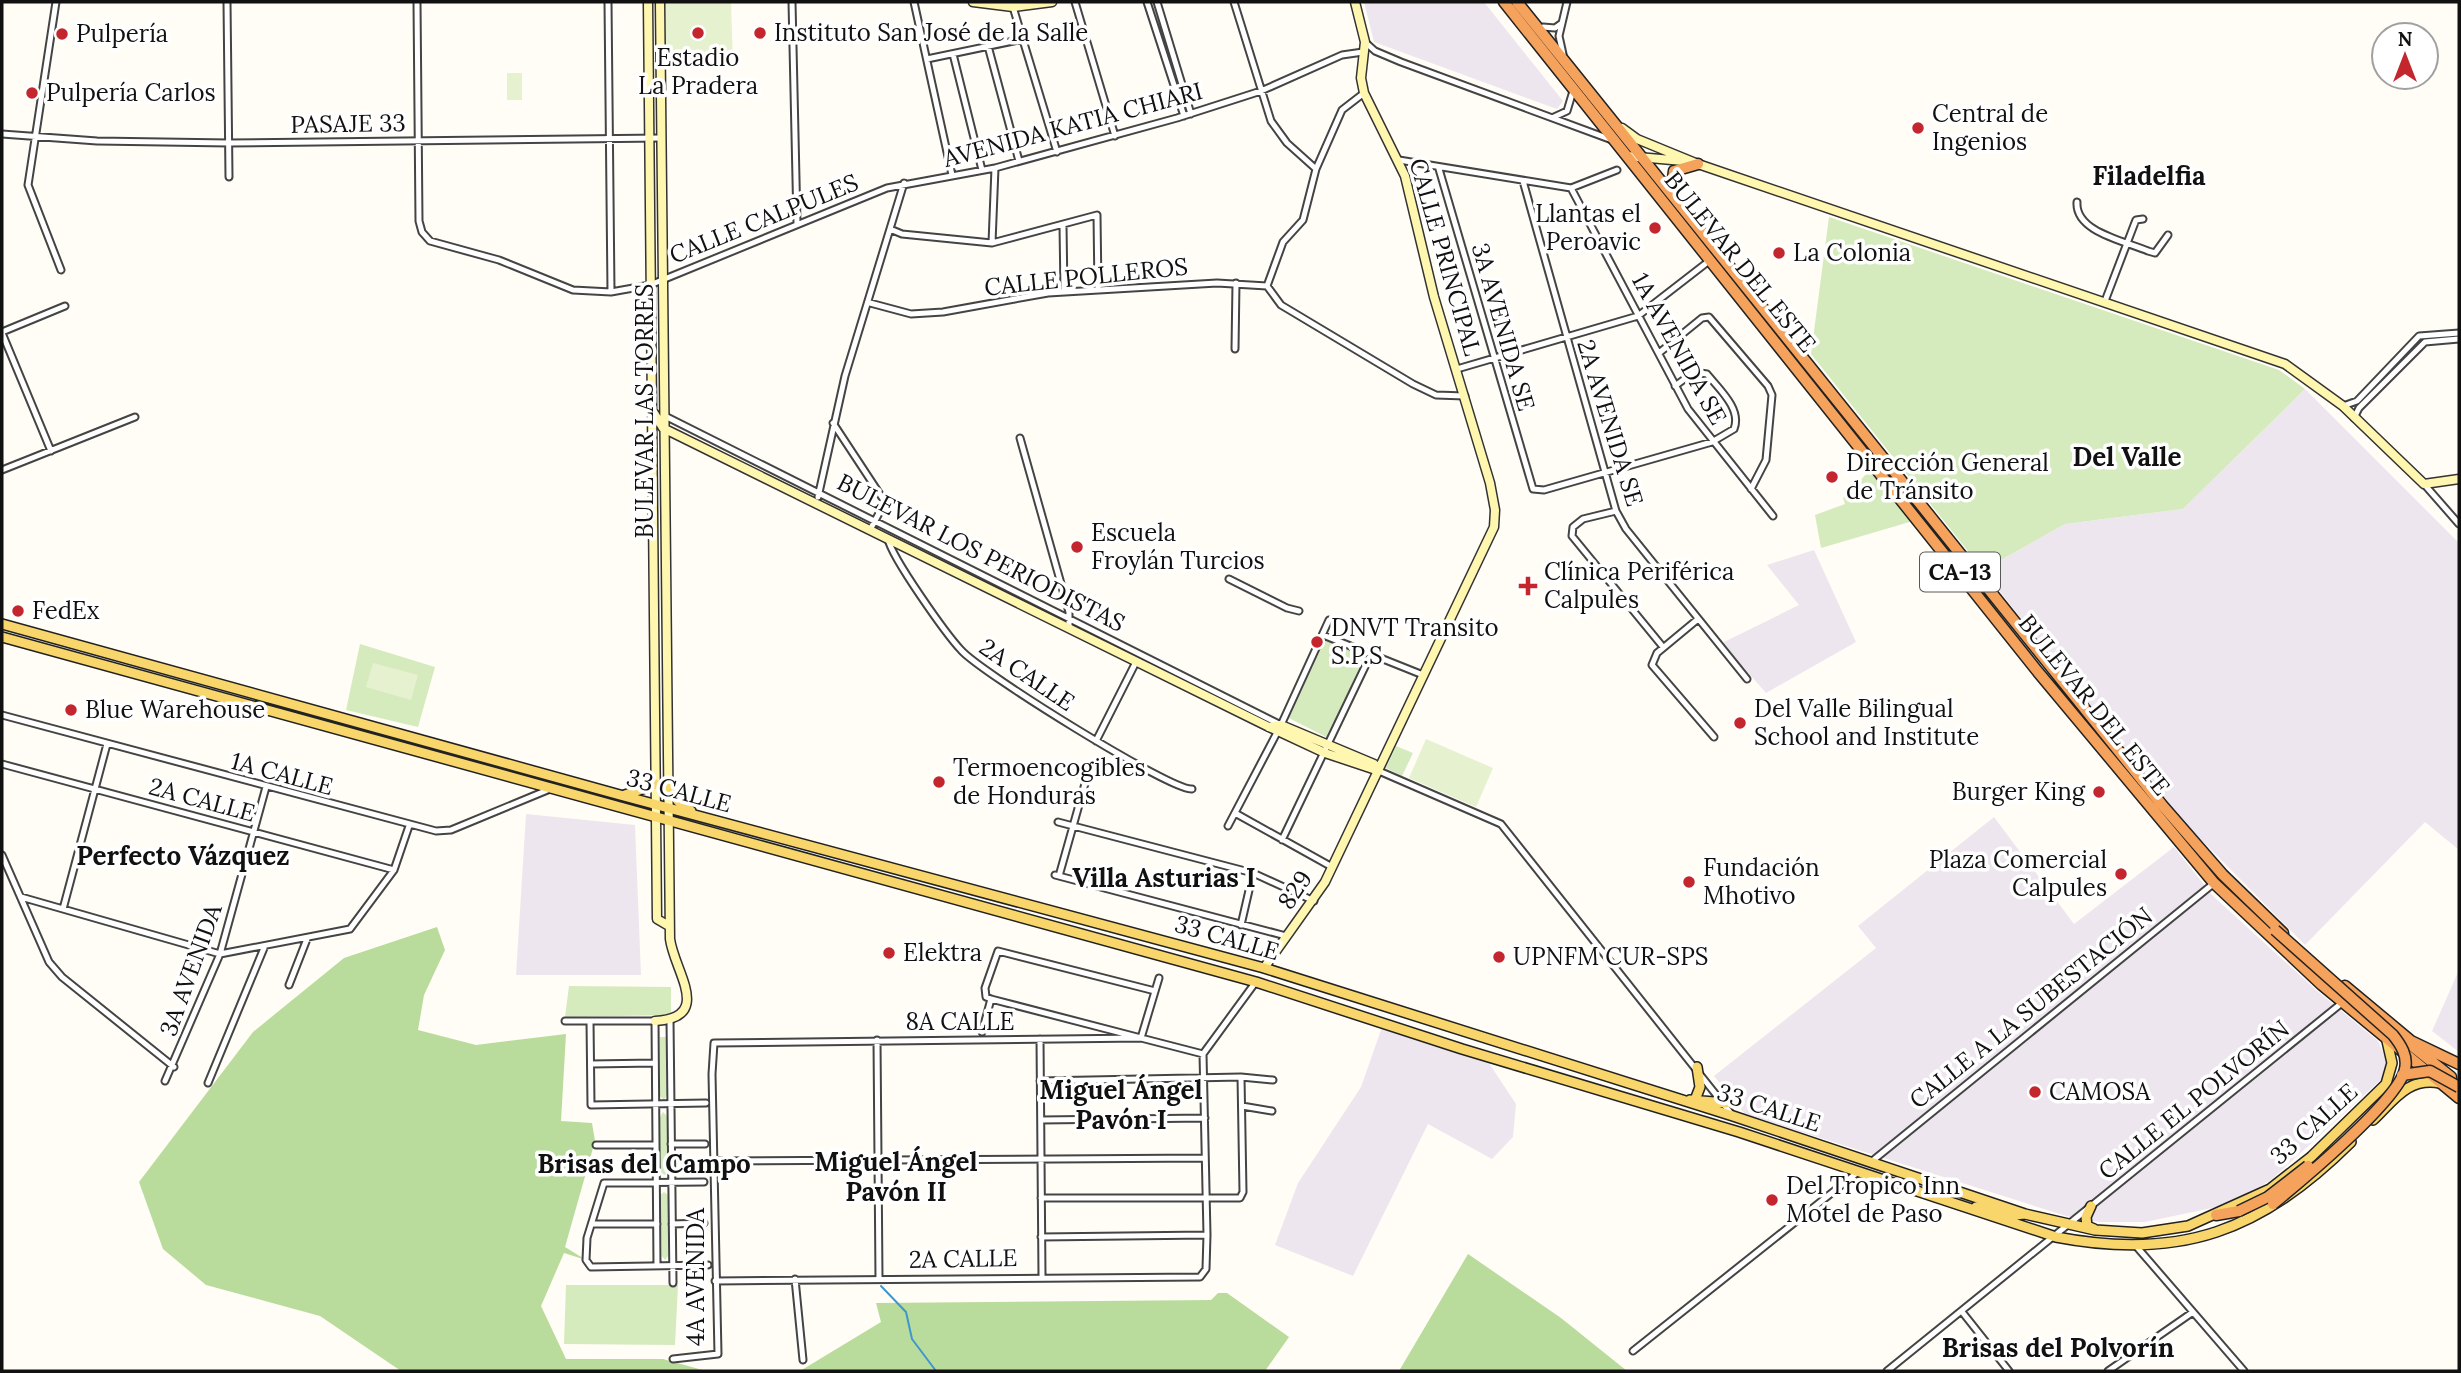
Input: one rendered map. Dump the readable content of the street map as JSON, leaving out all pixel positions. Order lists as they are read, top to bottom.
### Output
{
  "streets": {
    "highway": ["BULEVAR DEL ESTE", "CA-13"],
    "main road": ["33 CALLE"],
    "street": [
      "PASAJE 33",
      "AVENIDA KATIA CHIARI",
      "CALLE CALPULES",
      "CALLE PRINCIPAL",
      "CALLE POLLEROS",
      "3A AVENIDA SE",
      "1A AVENIDA SE",
      "BULEVAR LAS TORRES",
      "2A AVENIDA SE",
      "BULEVAR LOS PERIODISTAS",
      "2A CALLE",
      "1A CALLE",
      "829",
      "3A AVENIDA",
      "CALLE A LA SUBESTACIÓN",
      "8A CALLE",
      "CALLE EL POLVORÍN",
      "4A AVENIDA"
    ]
  },
  "crossings": [
    ["PASAJE 33", "CALLE CALPULES"],
    ["PASAJE 33", "BULEVAR LAS TORRES"],
    ["AVENIDA KATIA CHIARI", "CALLE CALPULES"],
    ["AVENIDA KATIA CHIARI", "CALLE PRINCIPAL"],
    ["CALLE CALPULES", "BULEVAR LAS TORRES"],
    ["CALLE PRINCIPAL", "BULEVAR LOS PERIODISTAS"],
    ["CALLE PRINCIPAL", "829"],
    ["BULEVAR DEL ESTE", "33 CALLE"],
    ["BULEVAR DEL ESTE", "CALLE A LA SUBESTACIÓN"],
    ["BULEVAR DEL ESTE", "CALLE EL POLVORÍN"],
    ["3A AVENIDA SE", "2A AVENIDA SE"],
    ["BULEVAR LAS TORRES", "BULEVAR LOS PERIODISTAS"],
    ["BULEVAR LAS TORRES", "33 CALLE"],
    ["BULEVAR LOS PERIODISTAS", "2A CALLE"],
    ["BULEVAR LOS PERIODISTAS", "33 CALLE"],
    ["2A CALLE", "3A AVENIDA"],
    ["2A CALLE", "4A AVENIDA"],
    ["1A CALLE", "33 CALLE"],
    ["1A CALLE", "3A AVENIDA"],
    ["33 CALLE", "829"],
    ["33 CALLE", "CALLE A LA SUBESTACIÓN"],
    ["33 CALLE", "CALLE EL POLVORÍN"],
    ["8A CALLE", "4A AVENIDA"]
  ],
  "districts": [
    "Filadelfia",
    "Del Valle",
    "Perfecto Vázquez",
    "Villa Asturias I",
    "Miguel Ángel Pavón I",
    "Miguel Ángel Pavón II",
    "Brisas del Campo",
    "Brisas del Polvorín"
  ],
  "places": {
    "other": [
      "Estadio La Pradera",
      "Instituto San José de la Salle",
      "Pulpería",
      "Pulpería Carlos",
      "Central de Ingenios",
      "Llantas el Peroavic",
      "La Colonia",
      "Dirección General de Tránsito",
      "Escuela Froylán Turcios",
      "FedEx",
      "DNVT Transito S.P.S",
      "Blue Warehouse",
      "Del Valle Bilingual School and Institute",
      "Termoencogibles de Honduras",
      "Burger King",
      "Plaza Comercial Calpules",
      "Fundación Mhotivo",
      "Elektra",
      "UPNFM CUR-SPS",
      "CAMOSA",
      "Del Tropico Inn Motel de Paso"
    ],
    "health": ["Clínica Periférica Calpules"]
  },
  "north": "top"
}
